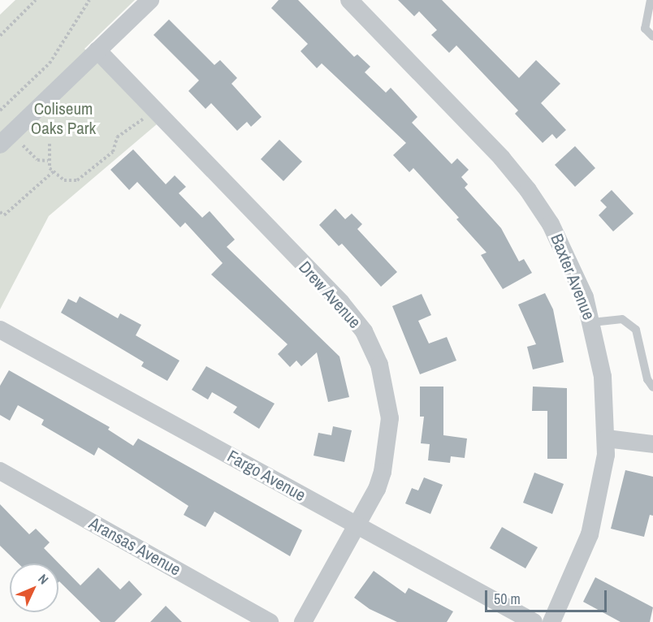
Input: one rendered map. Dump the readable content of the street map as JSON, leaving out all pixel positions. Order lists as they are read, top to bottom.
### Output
{
  "streets": {
    "street": [
      "Baxter Avenue",
      "Drew Avenue",
      "Fargo Avenue",
      "Aransas Avenue"
    ]
  },
  "crossings": [
    ["Drew Avenue", "Fargo Avenue"]
  ],
  "parks": ["Coliseum Oaks Park"],
  "scale_bar": "50 m",
  "north": "top right"
}
